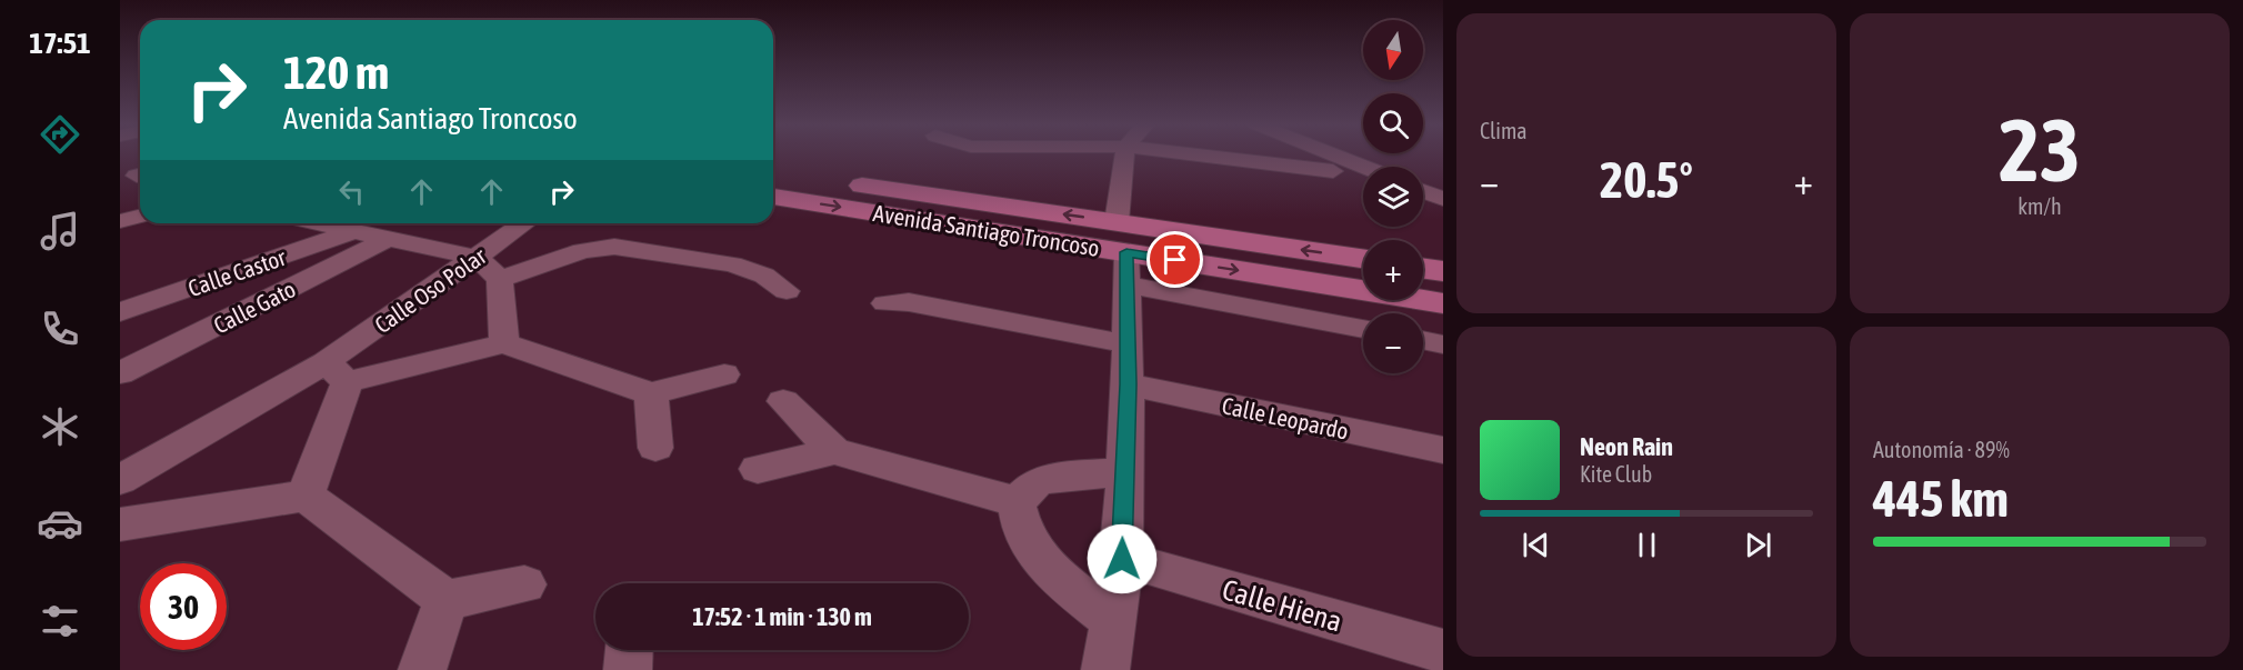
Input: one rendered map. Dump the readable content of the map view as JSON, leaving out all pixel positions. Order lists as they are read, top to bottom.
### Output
{
  "streets": {
    "main road": ["Avenida Santiago Troncoso"],
    "street": [
      "Calle Castor",
      "Calle Oso Polar",
      "Calle Gato",
      "Calle Leopardo",
      "Calle Hiena"
    ]
  },
  "north": "bottom",
  "page": {
    "tabs": "17:51",
    "tile": [
      "Clima",
      ["23", "km/h"],
      ["Autonomía · 89%", "445 km"]
    ],
    "map_buttons": ["+", "−"],
    "turn": ["120 m", "Avenida Santiago Troncoso"],
    "heat": ["−", "20.5°", "+"],
    "song": ["Neon Rain", "Kite Club"],
    "limit": "30",
    "trip": "17:52 · 1 min · 130 m"
  }
}
